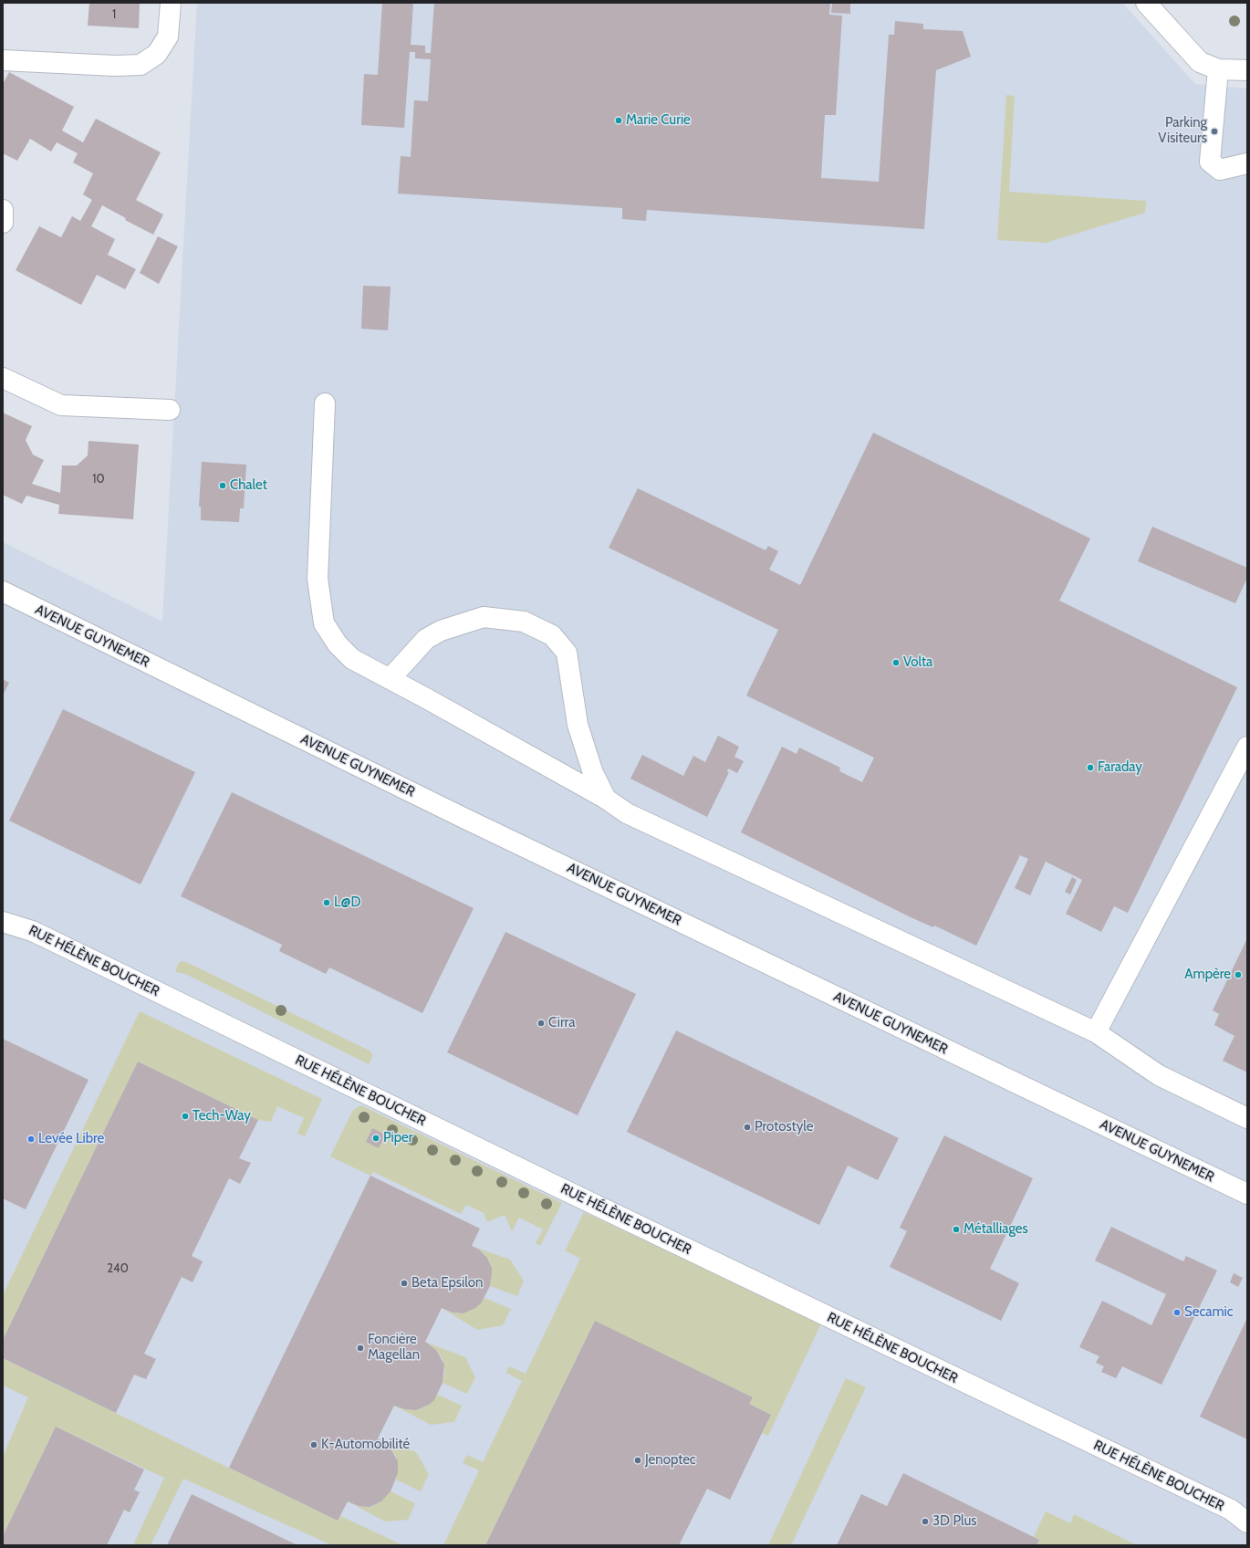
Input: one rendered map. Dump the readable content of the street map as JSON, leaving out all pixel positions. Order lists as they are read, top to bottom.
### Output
{
  "streets": {
    "street": ["AVENUE GUYNEMER", "RUE HÉLÈNE BOUCHER"]
  },
  "places": [
    "Marie Curie",
    "Parking Visiteurs",
    "Chalet",
    "Volta",
    "Faraday",
    "L@D",
    "Ampère",
    "Cirra",
    "Tech-Way",
    "Protostyle",
    "Piper",
    "Levée Libre",
    "Métalliages",
    "Beta Epsilon",
    "Secamic",
    "Foncière Magellan",
    "K-Automobilité",
    "Jenoptec",
    "3D Plus"
  ],
  "house_numbers": ["1", "10", "240"]
}
